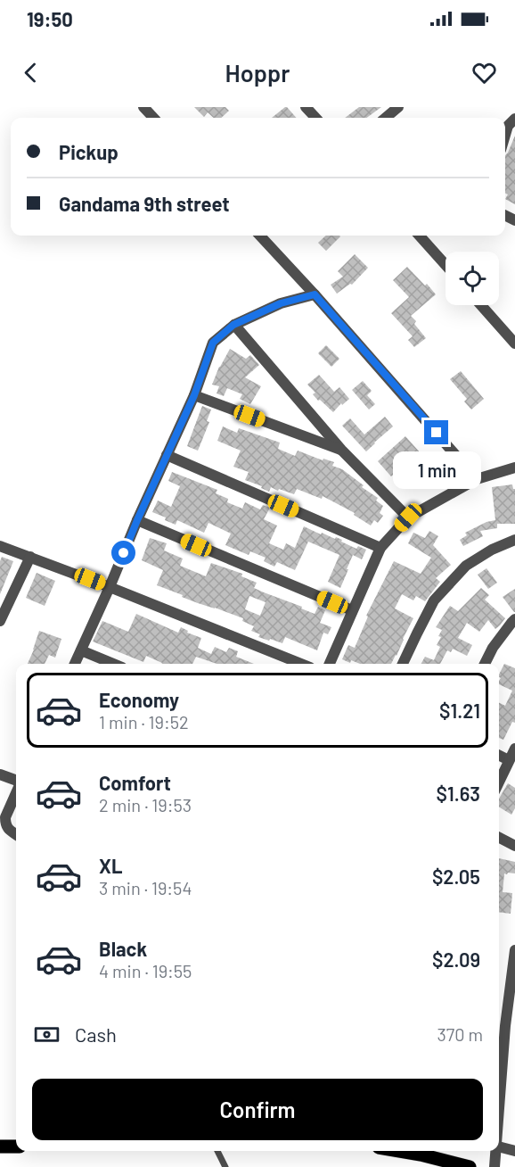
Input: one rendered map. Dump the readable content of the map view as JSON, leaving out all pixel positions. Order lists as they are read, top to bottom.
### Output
{
  "page": {
    "status": "19:50",
    "header": "Hoppr",
    "banner": ["Pickup", "Gandama 9th street"],
    "bubble": "1 min",
    "list": [
      {
        "name": "Economy",
        "note": "1 min · 19:52",
        "value": "$1.21"
      },
      {
        "name": "Comfort",
        "note": "2 min · 19:53",
        "value": "$1.63"
      },
      {
        "name": "XL",
        "note": "3 min · 19:54",
        "value": "$2.05"
      },
      {
        "name": "Black",
        "note": "4 min · 19:55",
        "value": "$2.09"
      }
    ],
    "pay": ["Cash", "370 m"],
    "buttons": "Confirm"
  }
}
